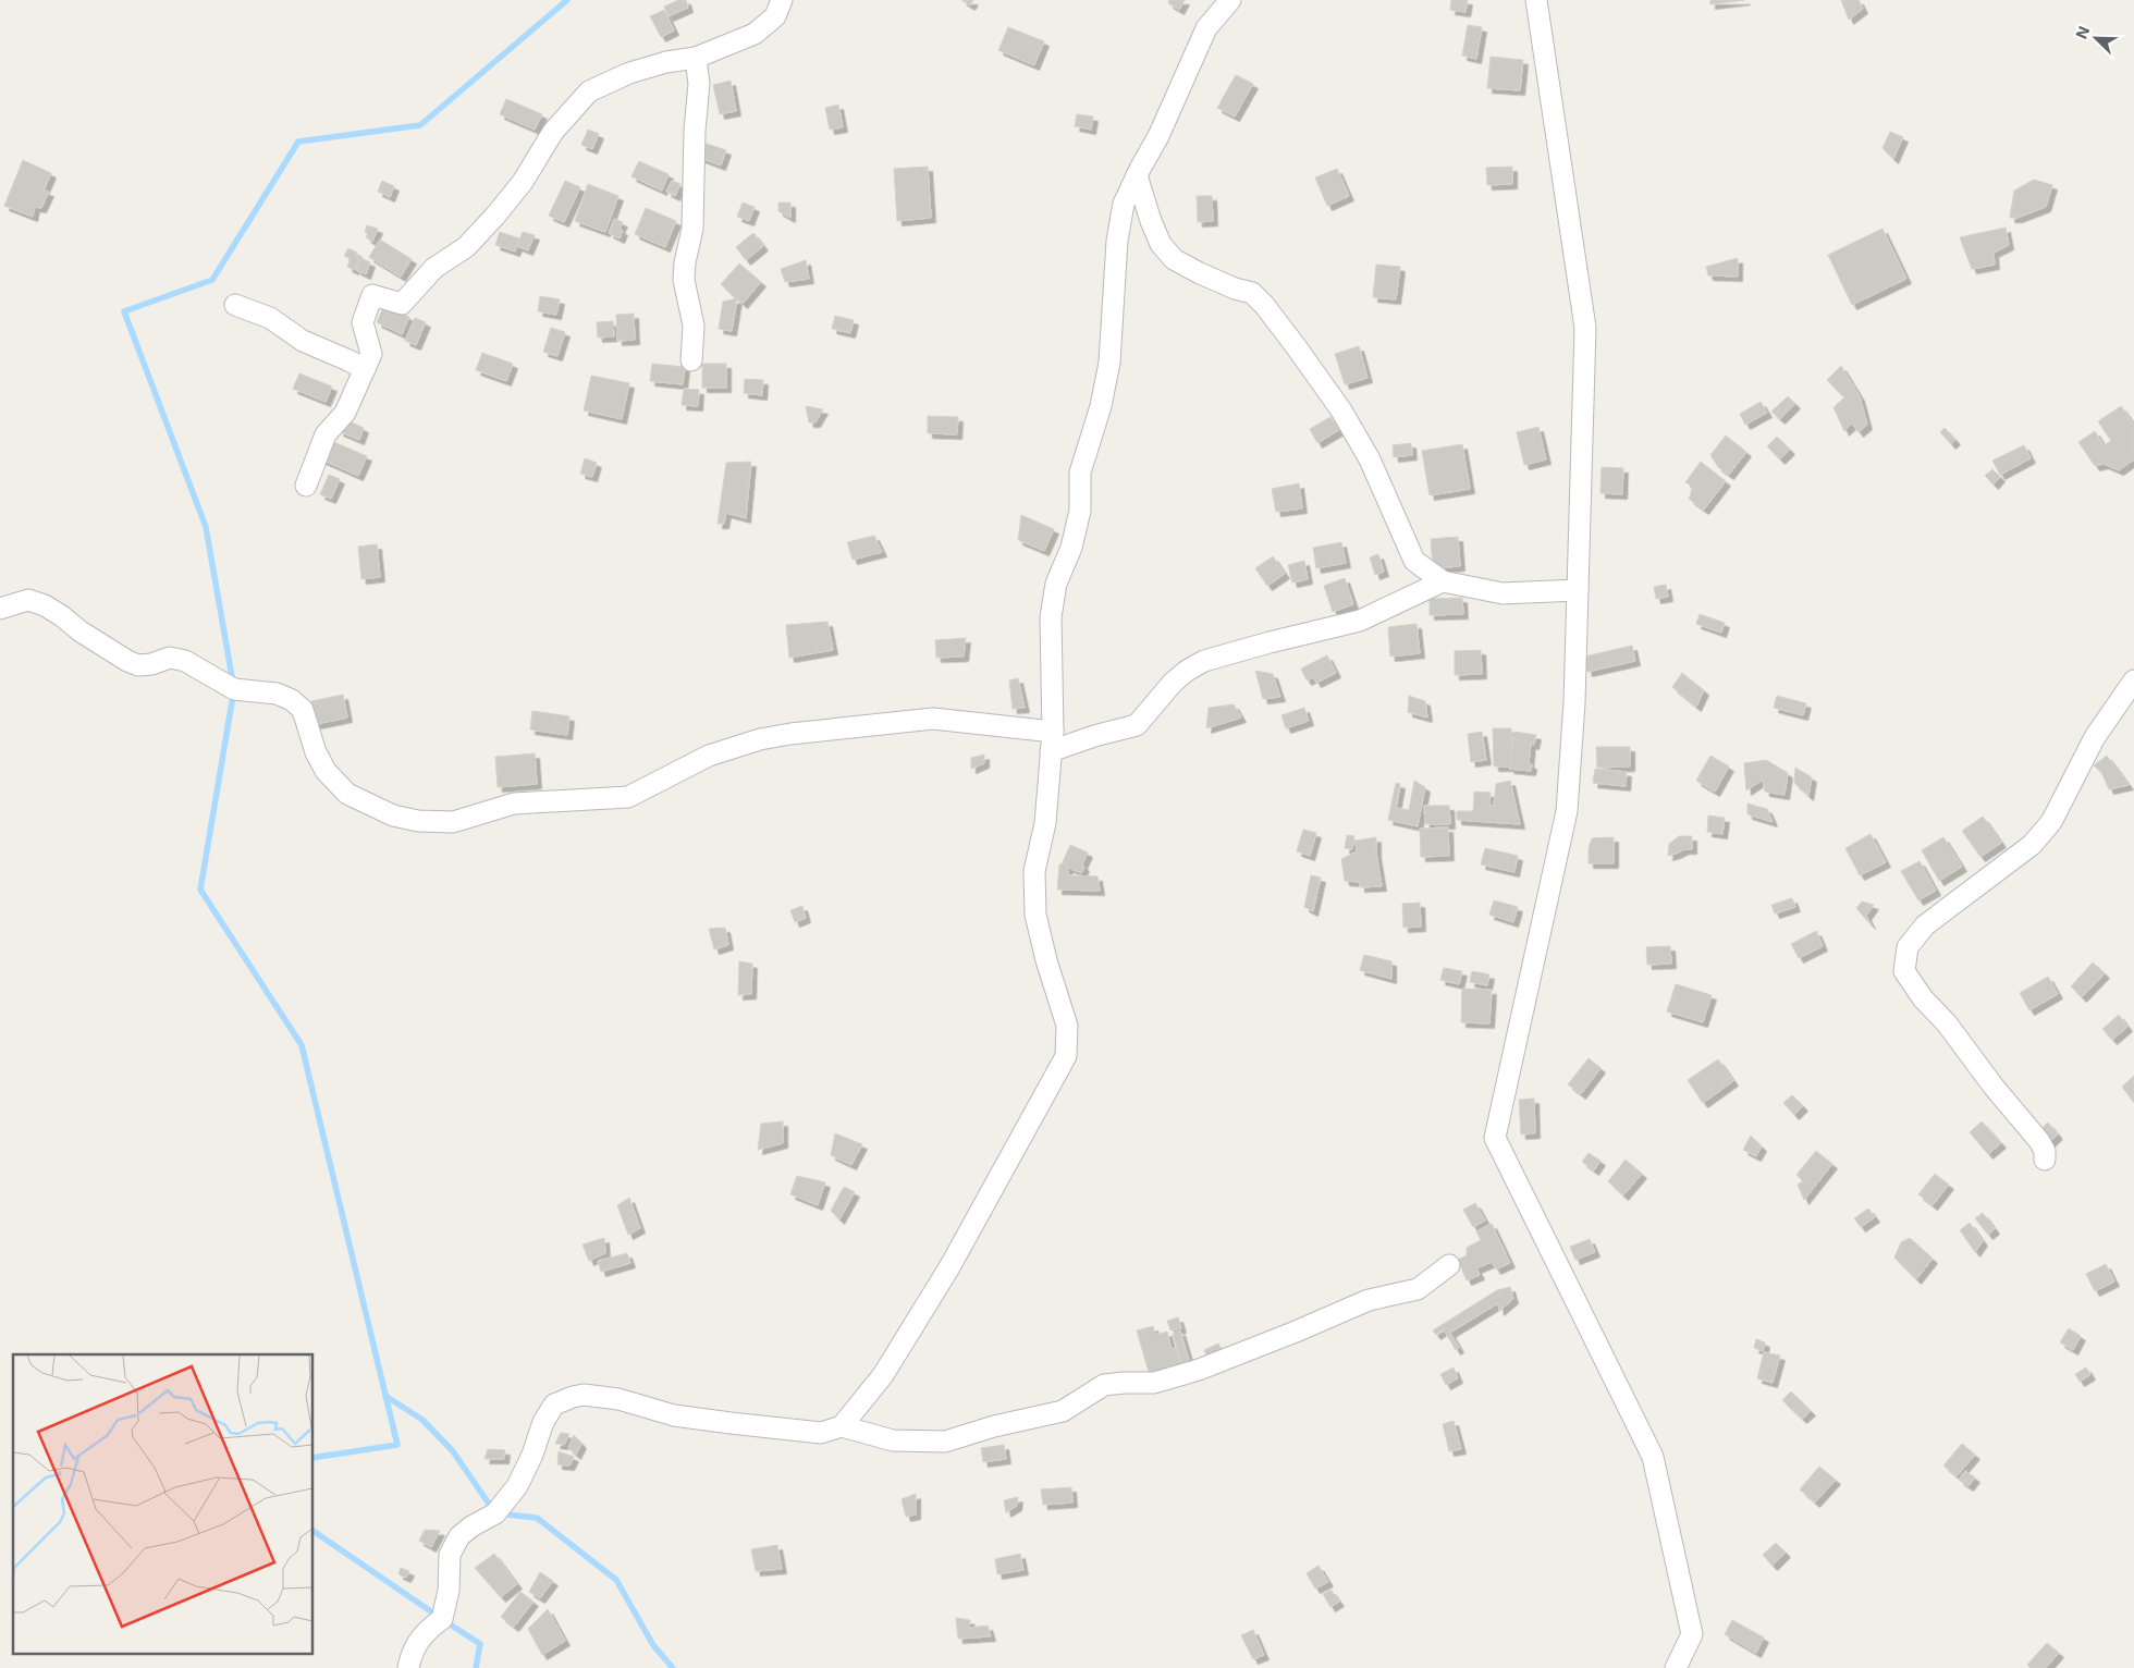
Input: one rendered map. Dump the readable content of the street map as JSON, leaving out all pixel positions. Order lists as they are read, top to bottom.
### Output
{
  "north": "top left"
}
